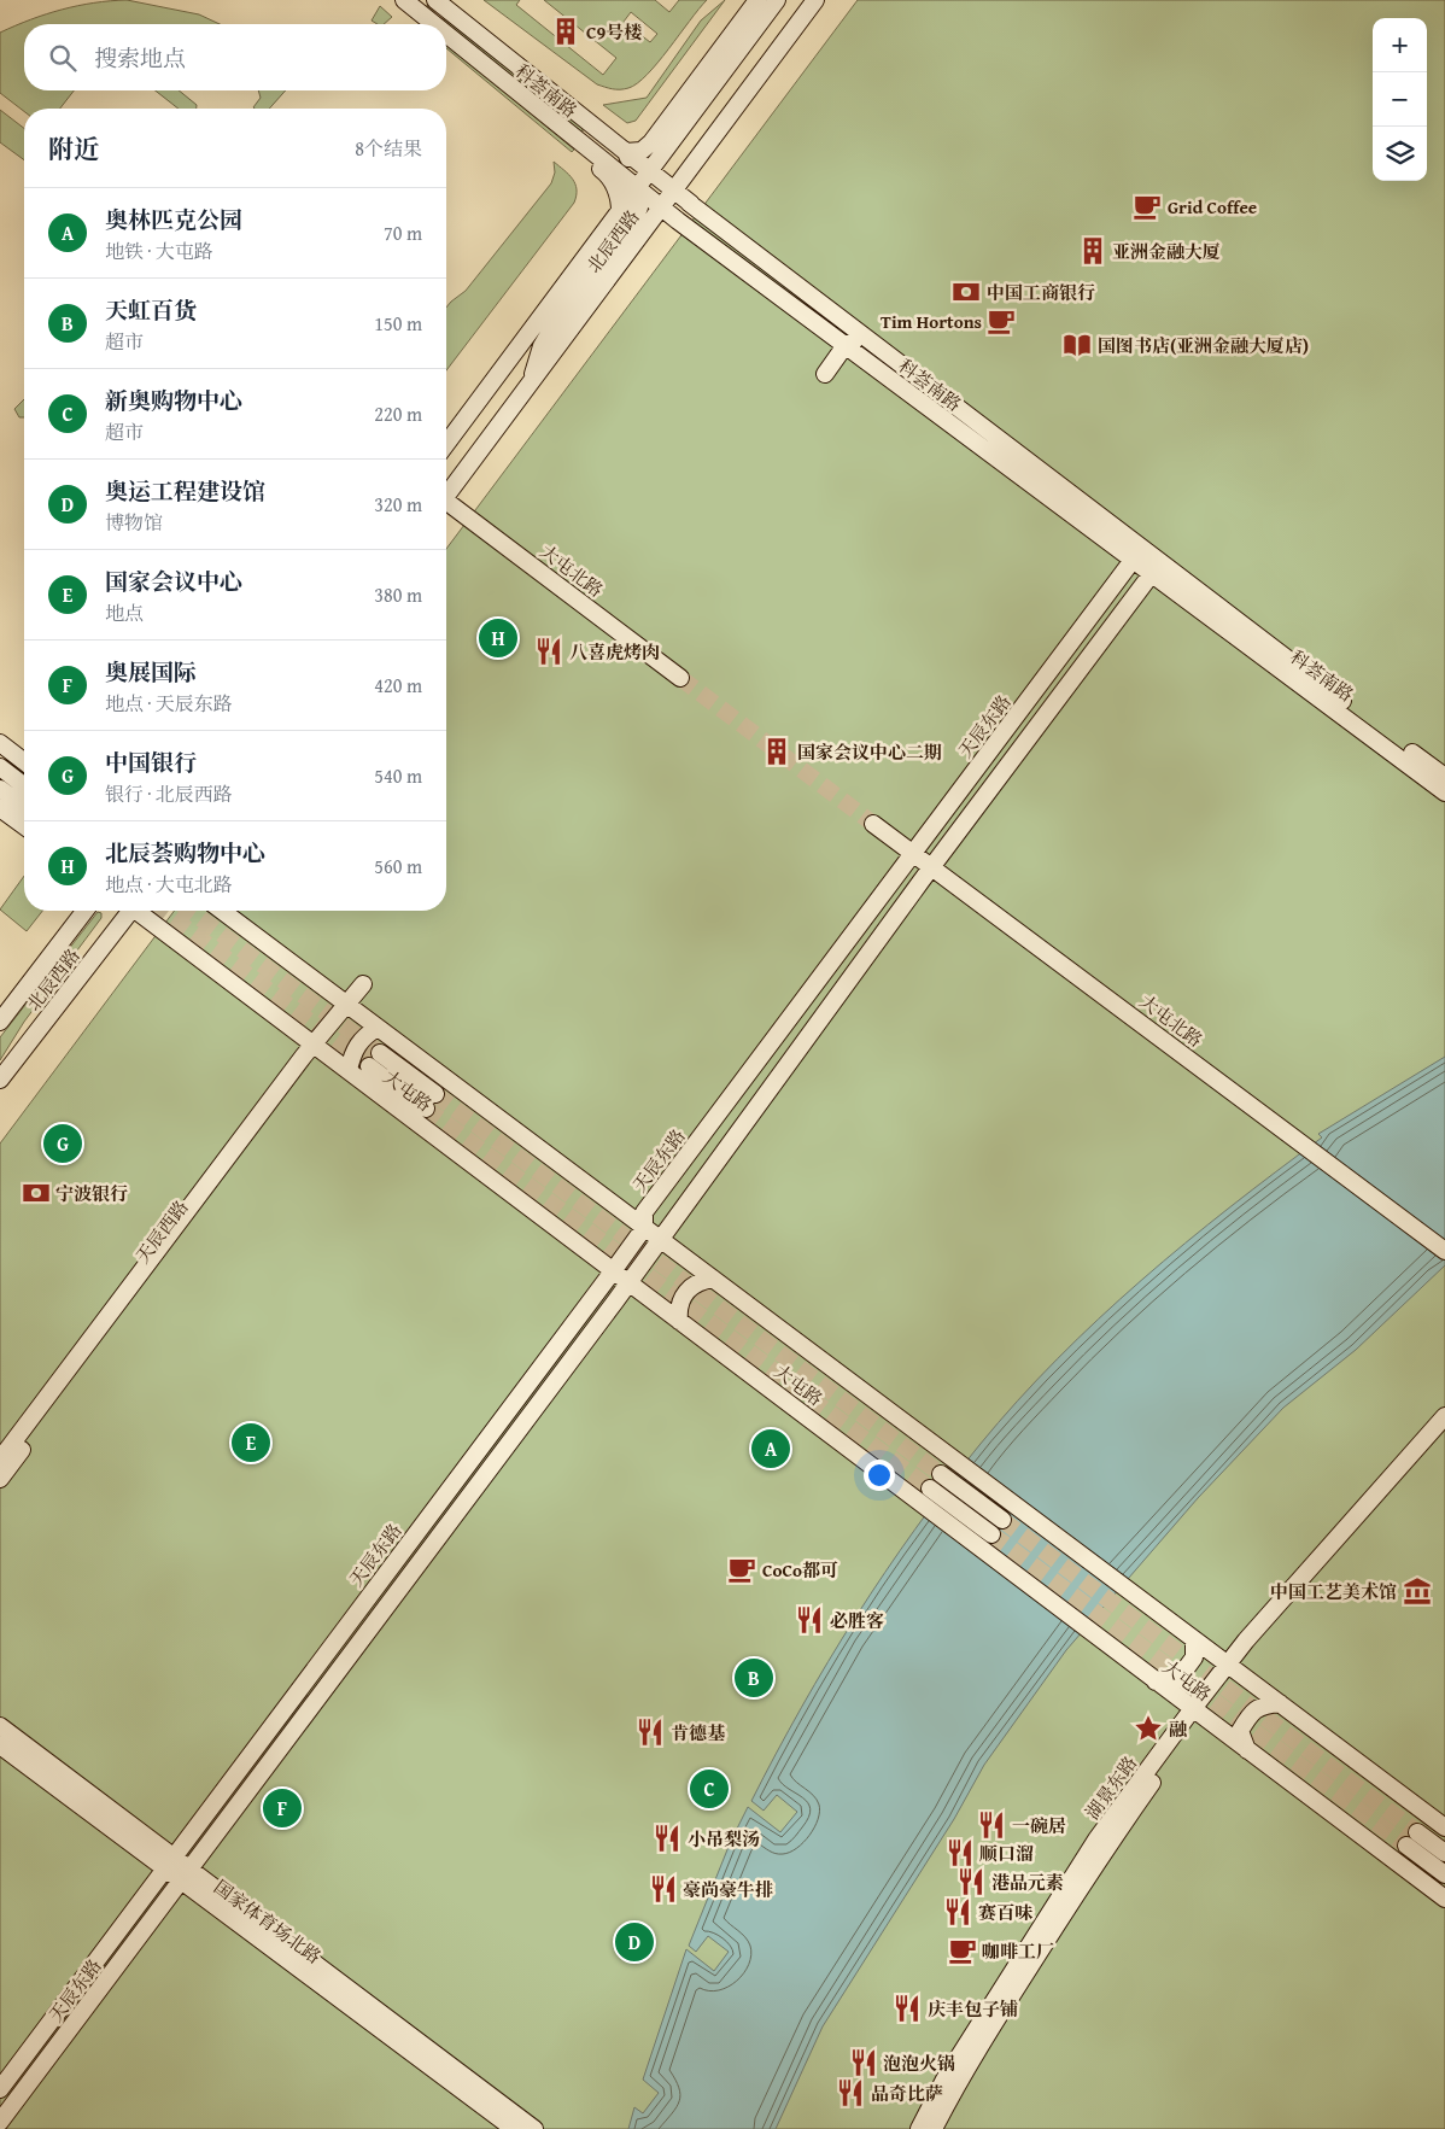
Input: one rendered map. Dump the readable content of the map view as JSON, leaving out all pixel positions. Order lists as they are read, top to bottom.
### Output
{
  "streets": {
    "street": [
      "科荟南路",
      "北辰西路",
      "大屯北路",
      "天辰东路",
      "大屯路",
      "天辰西路",
      "湖景东路",
      "国家体育场北路"
    ]
  },
  "crossings": [
    ["科荟南路", "北辰西路"],
    ["科荟南路", "天辰东路"],
    ["大屯北路", "天辰东路"],
    ["天辰东路", "大屯路"],
    ["天辰东路", "国家体育场北路"],
    ["大屯路", "天辰西路"],
    ["大屯路", "湖景东路"]
  ],
  "places": {
    "building": ["C9号楼", "亚洲金融大厦", "国家会议中心二期"],
    "cafe": [
      "Grid Coffee",
      "Tim Hortons",
      "CoCo都可",
      "咖啡工厂"
    ],
    "bank": ["中国工商银行", "宁波银行"],
    "library": ["国图书店(亚洲金融大厦店)"],
    "restaurant": [
      "八喜虎烤肉",
      "必胜客",
      "肯德基",
      "一碗居",
      "小吊梨汤",
      "顺口溜",
      "港品元素",
      "豪尚豪牛排",
      "赛百味",
      "庆丰包子铺",
      "泡泡火锅",
      "品奇比萨"
    ],
    "museum": ["中国工艺美术馆"],
    "place": ["融"]
  },
  "page": {
    "map_buttons": ["+", "−"],
    "search": "搜索地点",
    "heading": ["附近", "8个结果"],
    "list": [
      {
        "mark": "A",
        "name": "奥林匹克公园",
        "note": "地铁 · 大屯路",
        "value": "70 m"
      },
      {
        "mark": "B",
        "name": "天虹百货",
        "note": "超市",
        "value": "150 m"
      },
      {
        "mark": "C",
        "name": "新奥购物中心",
        "note": "超市",
        "value": "220 m"
      },
      {
        "mark": "D",
        "name": "奥运工程建设馆",
        "note": "博物馆",
        "value": "320 m"
      },
      {
        "mark": "E",
        "name": "国家会议中心",
        "note": "地点",
        "value": "380 m"
      },
      {
        "mark": "F",
        "name": "奥展国际",
        "note": "地点 · 天辰东路",
        "value": "420 m"
      },
      {
        "mark": "G",
        "name": "中国银行",
        "note": "银行 · 北辰西路",
        "value": "540 m"
      },
      {
        "mark": "H",
        "name": "北辰荟购物中心",
        "note": "地点 · 大屯北路",
        "value": "560 m"
      }
    ],
    "pins": [
      "H",
      "G",
      "E",
      "A",
      "B",
      "C",
      "F",
      "D"
    ]
  }
}
